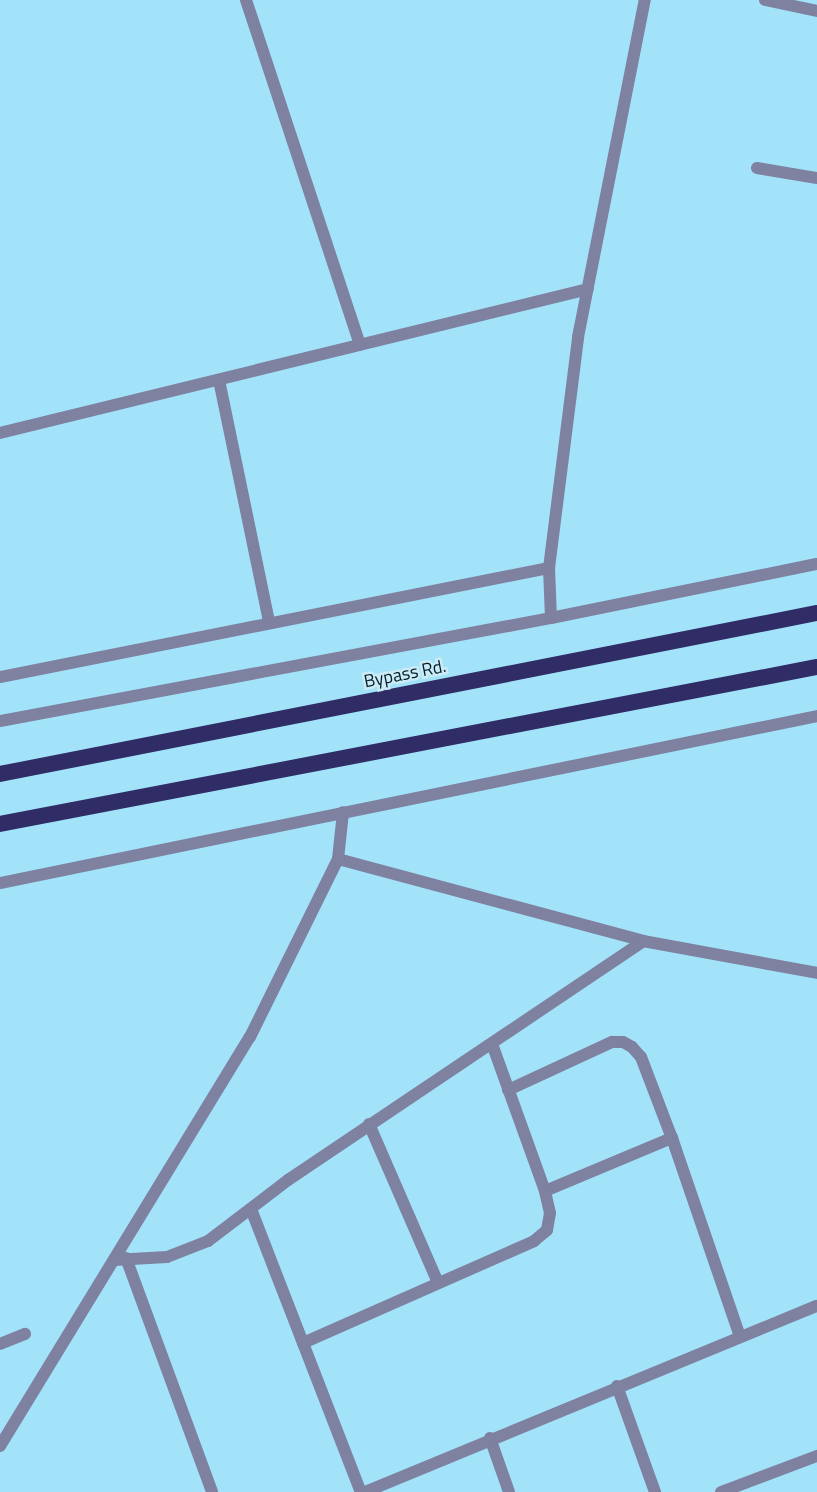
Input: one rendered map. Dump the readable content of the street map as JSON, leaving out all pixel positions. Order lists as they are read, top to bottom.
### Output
{
  "streets": {
    "highway": ["Bypass Rd."]
  }
}
